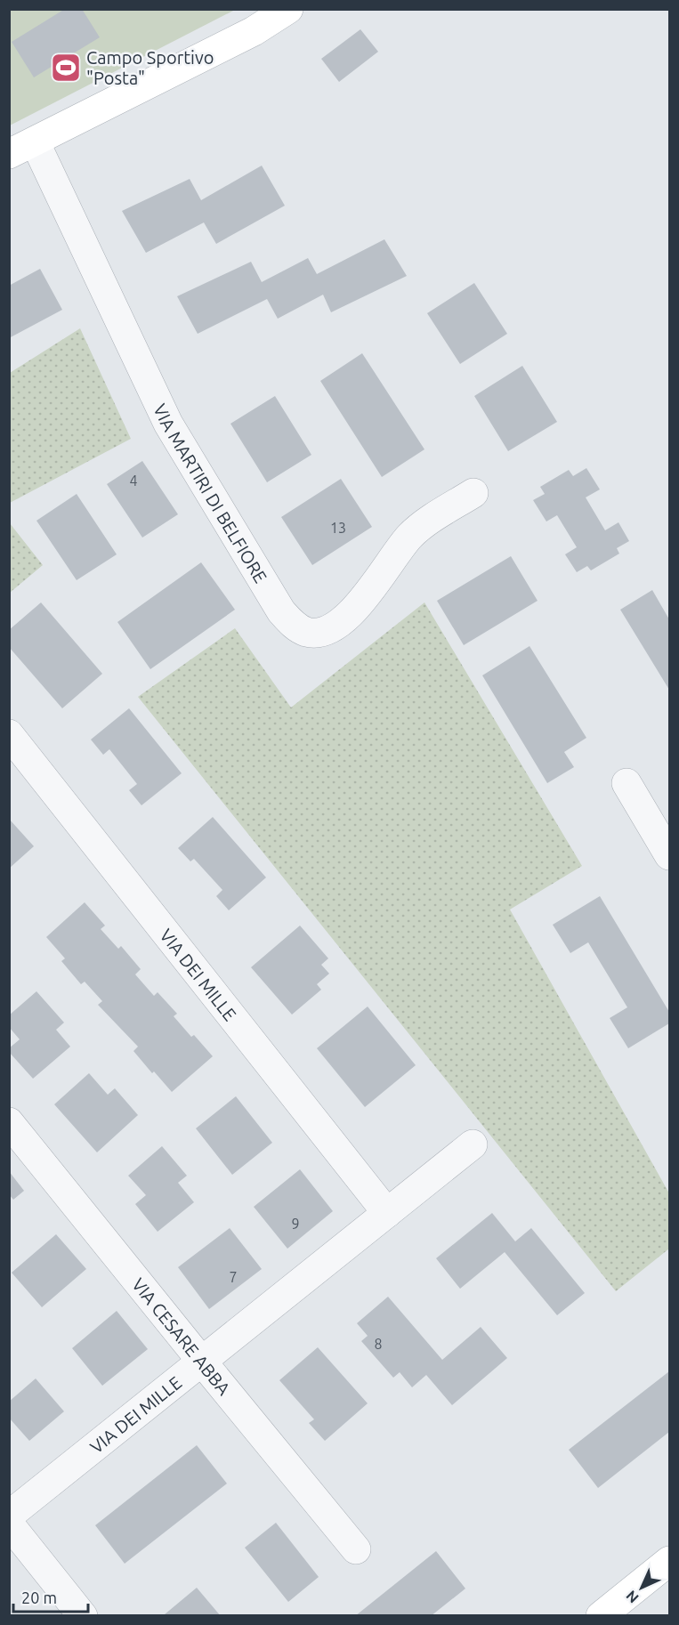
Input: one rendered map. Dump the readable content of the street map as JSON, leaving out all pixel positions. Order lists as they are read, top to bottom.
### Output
{
  "streets": {
    "street": ["VIA MARTIRI DI BELFIORE", "VIA DEI MILLE", "VIA CESARE ABBA"]
  },
  "crossings": [
    ["VIA DEI MILLE", "VIA CESARE ABBA"]
  ],
  "places": {
    "sports": ["Campo Sportivo \"Posta\""]
  },
  "house_numbers": [
    "4",
    "13",
    "9",
    "7",
    "8"
  ],
  "scale_bar": "20 m",
  "north": "bottom left"
}
